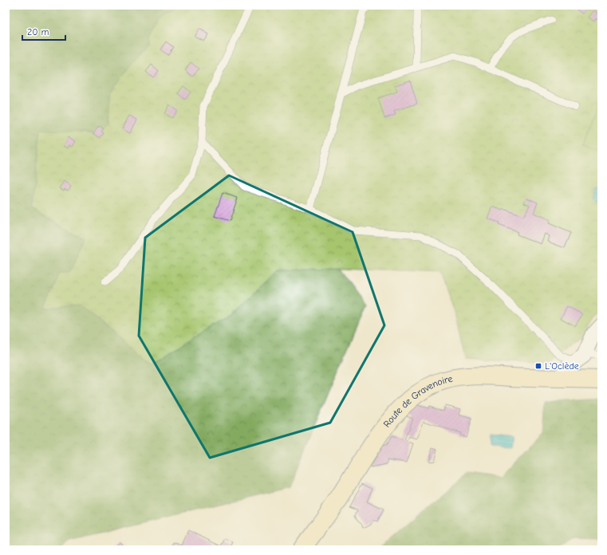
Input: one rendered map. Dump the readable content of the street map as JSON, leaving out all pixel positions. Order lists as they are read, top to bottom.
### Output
{
  "streets": {
    "street": ["Route de Gravenoire"]
  },
  "places": {
    "transit": ["L'Oclède"]
  },
  "scale_bar": "20 m"
}
